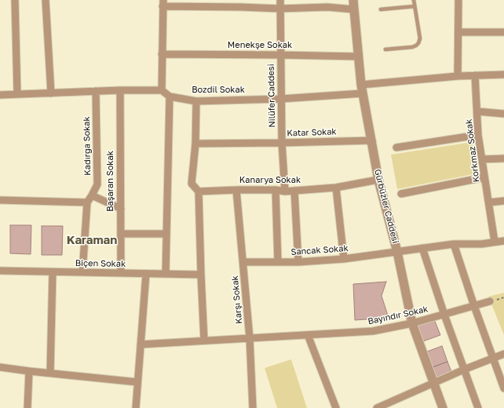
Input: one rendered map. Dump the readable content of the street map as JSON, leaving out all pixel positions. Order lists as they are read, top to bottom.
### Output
{
  "streets": {
    "street": [
      "Menekşe Sokak",
      "Bozdil Sokak",
      "Nilüfer Caddesi",
      "Katar Sokak",
      "Kadırga Sokak",
      "Korkmaz Sokak",
      "Kanarya Sokak",
      "Başaran Sokak",
      "Gürbüzler Caddesi",
      "Sancak Sokak",
      "Biçen Sokak",
      "Karşı Sokak",
      "Bayındır Sokak"
    ]
  },
  "crossings": [
    ["Menekşe Sokak", "Nilüfer Caddesi"],
    ["Menekşe Sokak", "Gürbüzler Caddesi"],
    ["Bozdil Sokak", "Nilüfer Caddesi"],
    ["Bozdil Sokak", "Korkmaz Sokak"],
    ["Bozdil Sokak", "Gürbüzler Caddesi"],
    ["Nilüfer Caddesi", "Katar Sokak"],
    ["Nilüfer Caddesi", "Kanarya Sokak"],
    ["Katar Sokak", "Gürbüzler Caddesi"],
    ["Kadırga Sokak", "Biçen Sokak"],
    ["Korkmaz Sokak", "Sancak Sokak"],
    ["Kanarya Sokak", "Gürbüzler Caddesi"],
    ["Kanarya Sokak", "Karşı Sokak"],
    ["Başaran Sokak", "Biçen Sokak"],
    ["Gürbüzler Caddesi", "Sancak Sokak"],
    ["Gürbüzler Caddesi", "Bayındır Sokak"],
    ["Sancak Sokak", "Karşı Sokak"],
    ["Karşı Sokak", "Bayındır Sokak"]
  ],
  "districts": ["Karaman"]
}
